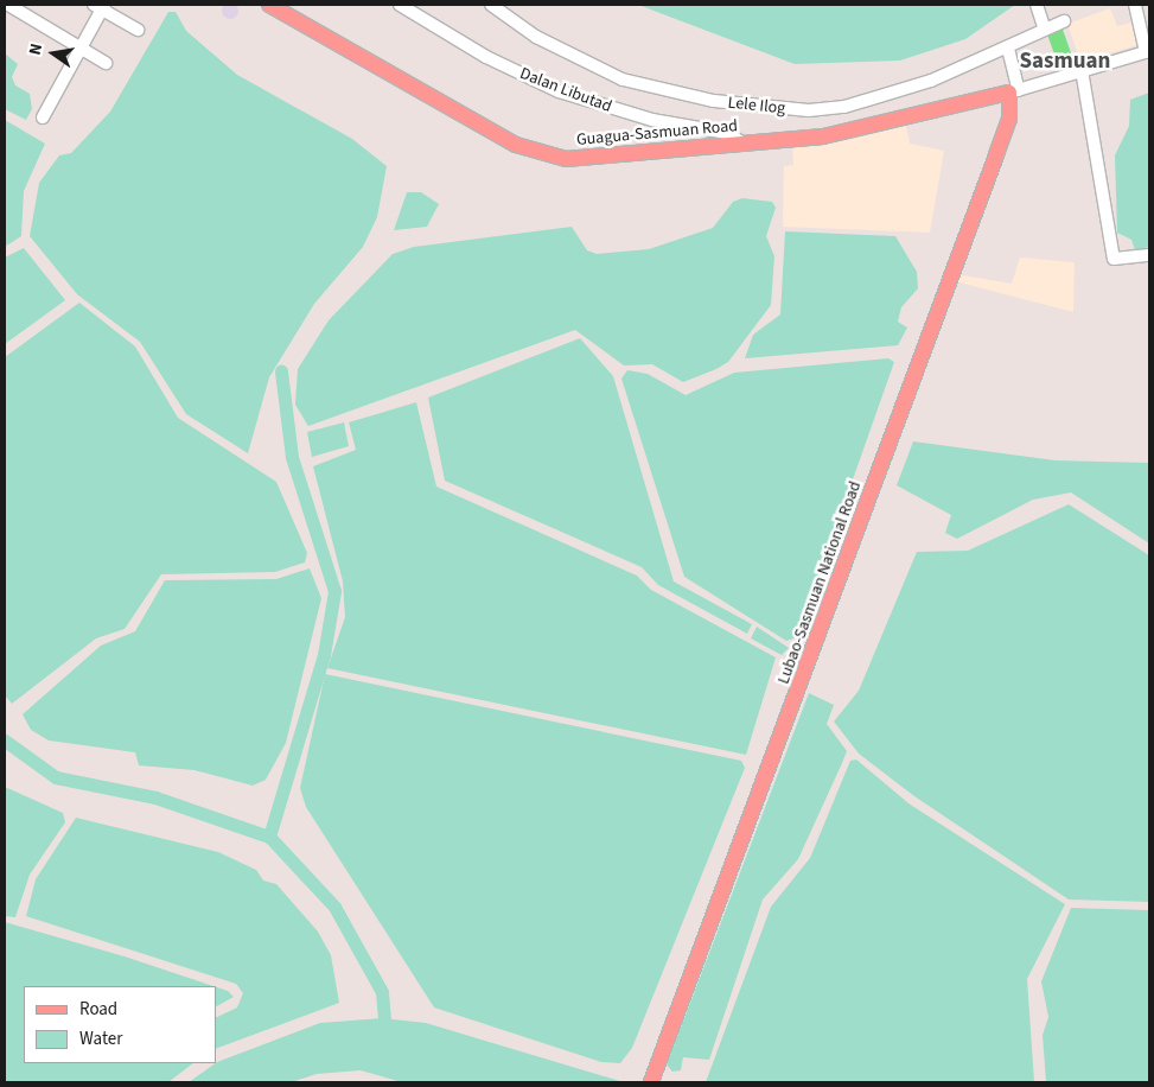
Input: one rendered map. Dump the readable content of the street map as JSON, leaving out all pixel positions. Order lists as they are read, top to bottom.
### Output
{
  "streets": {
    "main road": ["Guagua-Sasmuan Road", "Lubao-Sasmuan National Road"],
    "street": ["Dalan Libutad", "Lele Ilog"]
  },
  "crossings": [
    ["Dalan Libutad", "Guagua-Sasmuan Road"],
    ["Guagua-Sasmuan Road", "Lubao-Sasmuan National Road"]
  ],
  "districts": ["Sasmuan"],
  "legend": ["Road", "Water"],
  "north": "left"
}
